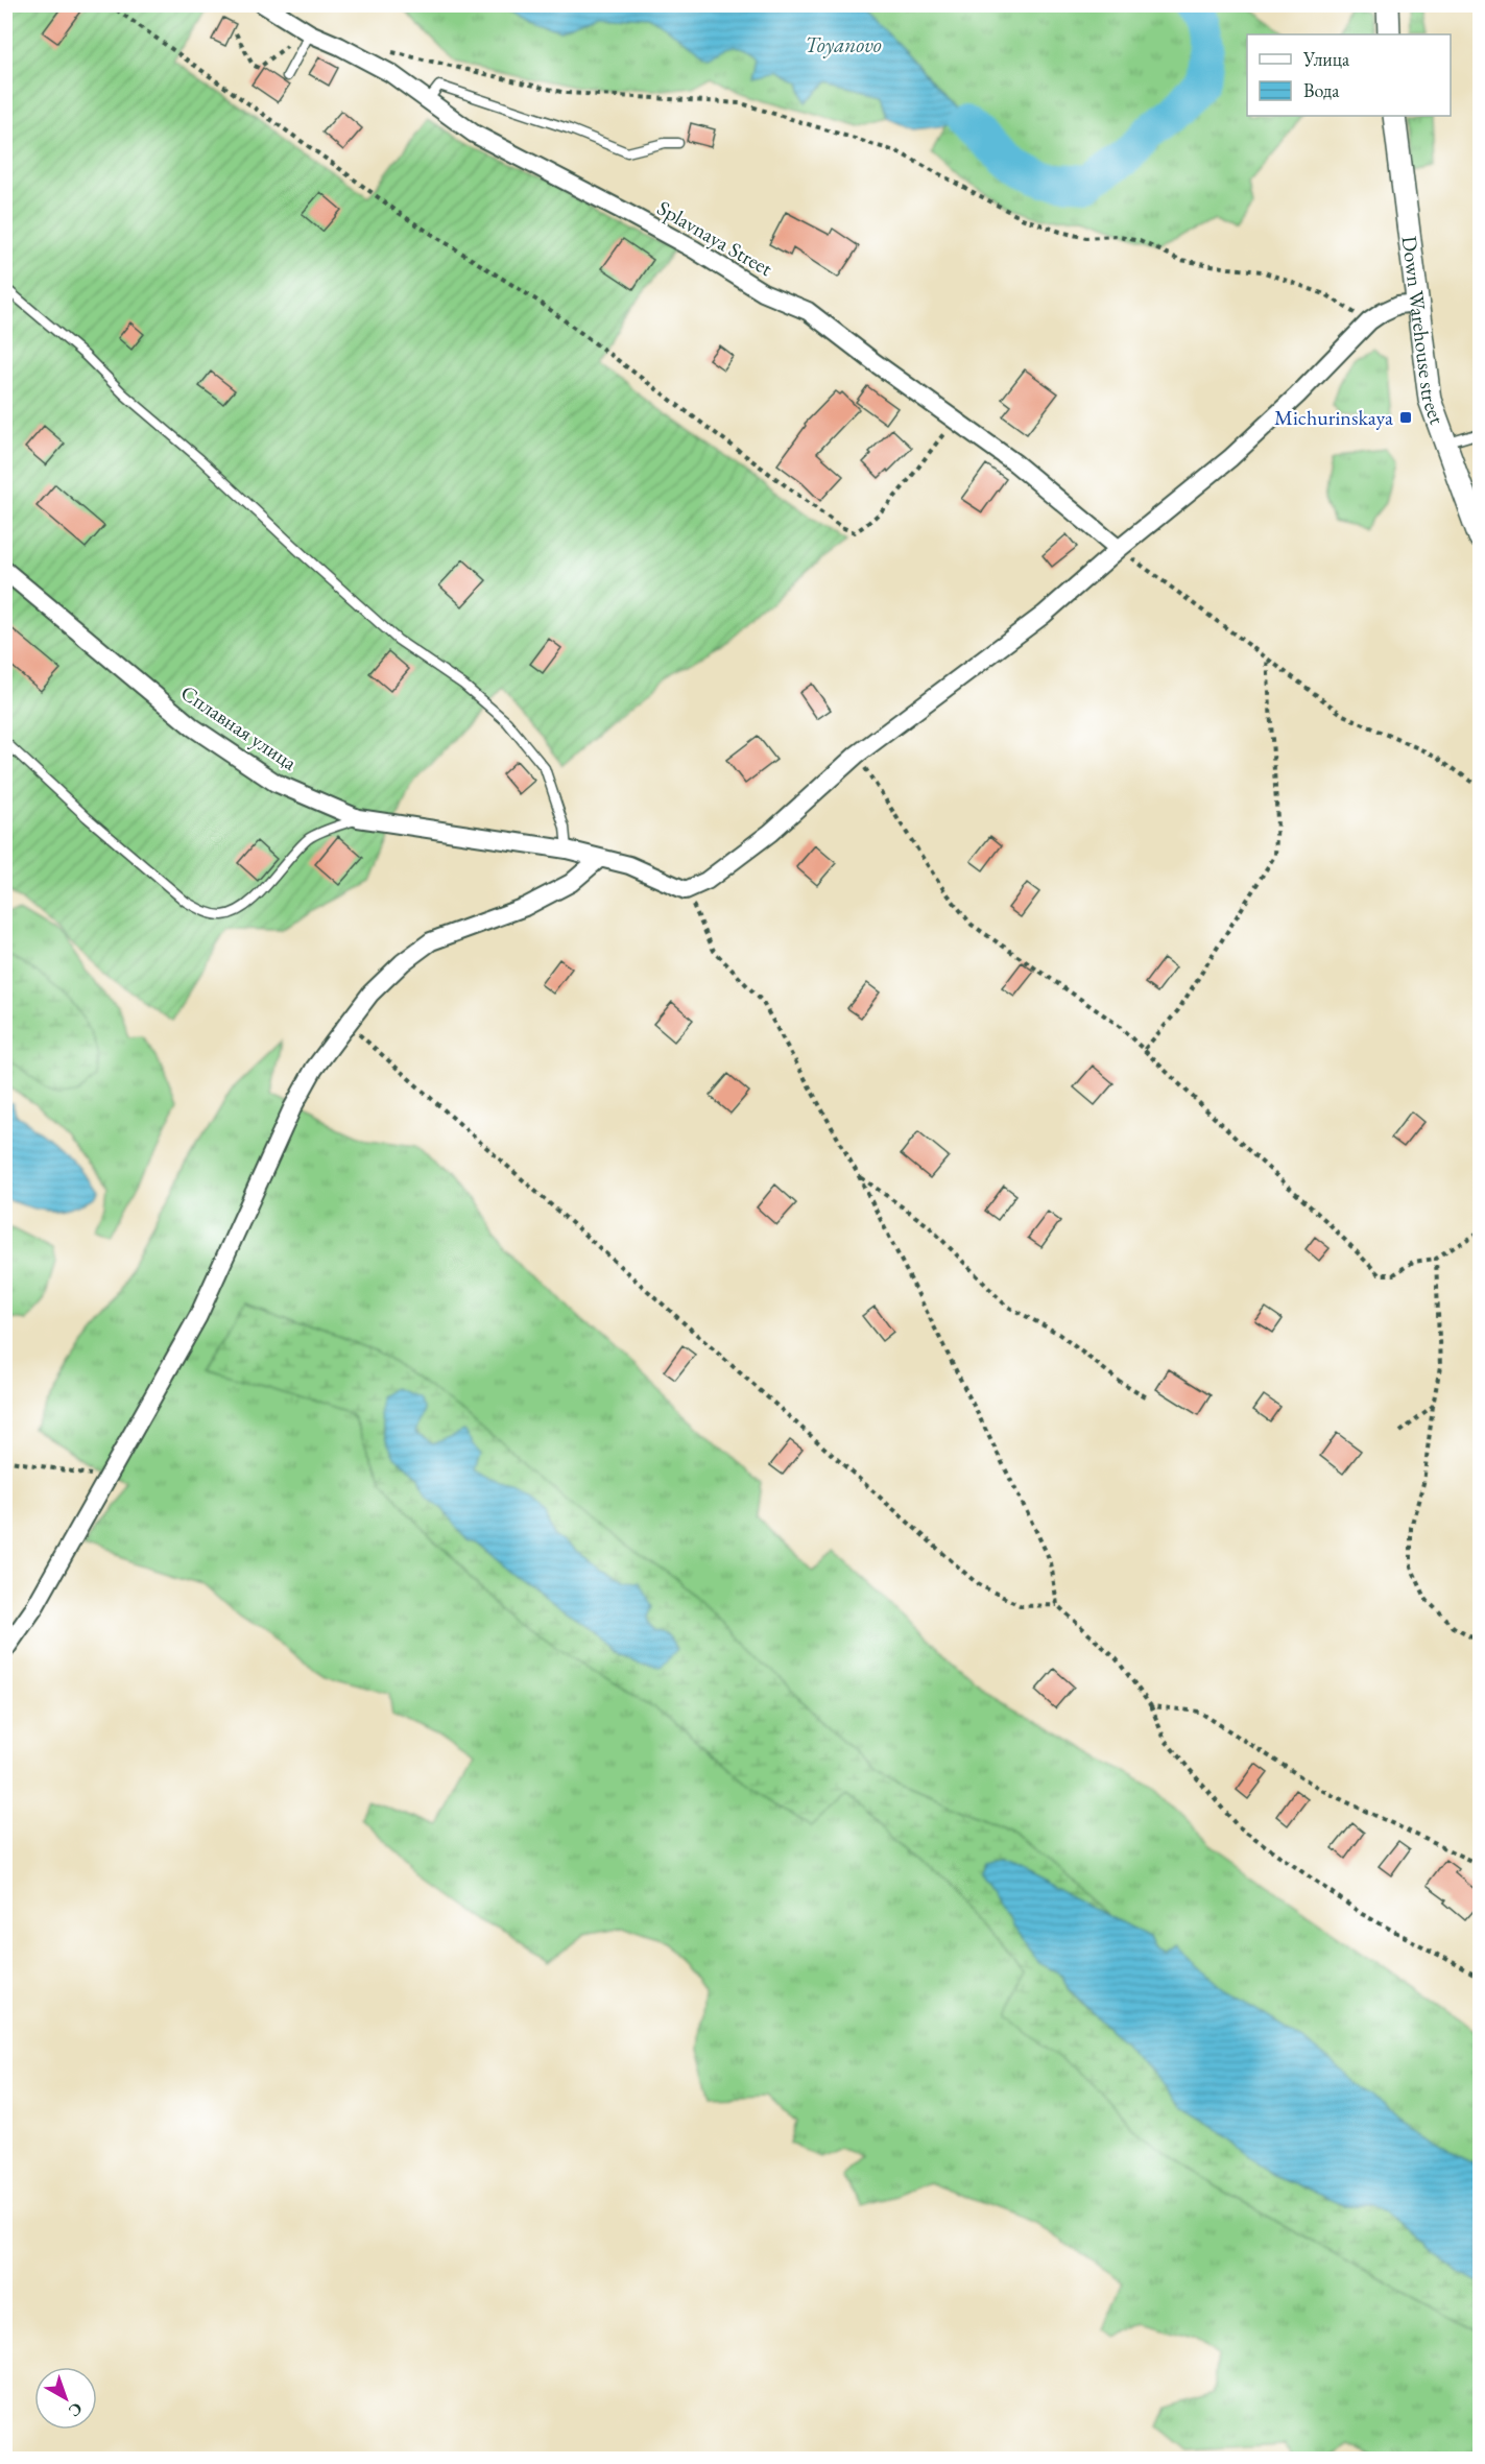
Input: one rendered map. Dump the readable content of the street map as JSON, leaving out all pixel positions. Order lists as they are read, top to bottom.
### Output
{
  "streets": {
    "street": ["Splavnaya Street", "Down Warehouse street", "Сплавная улица"]
  },
  "water": ["Toyanovo"],
  "places": {
    "transit": ["Michurinskaya"]
  },
  "legend": ["Улица", "Вода"],
  "north": "bottom right"
}
